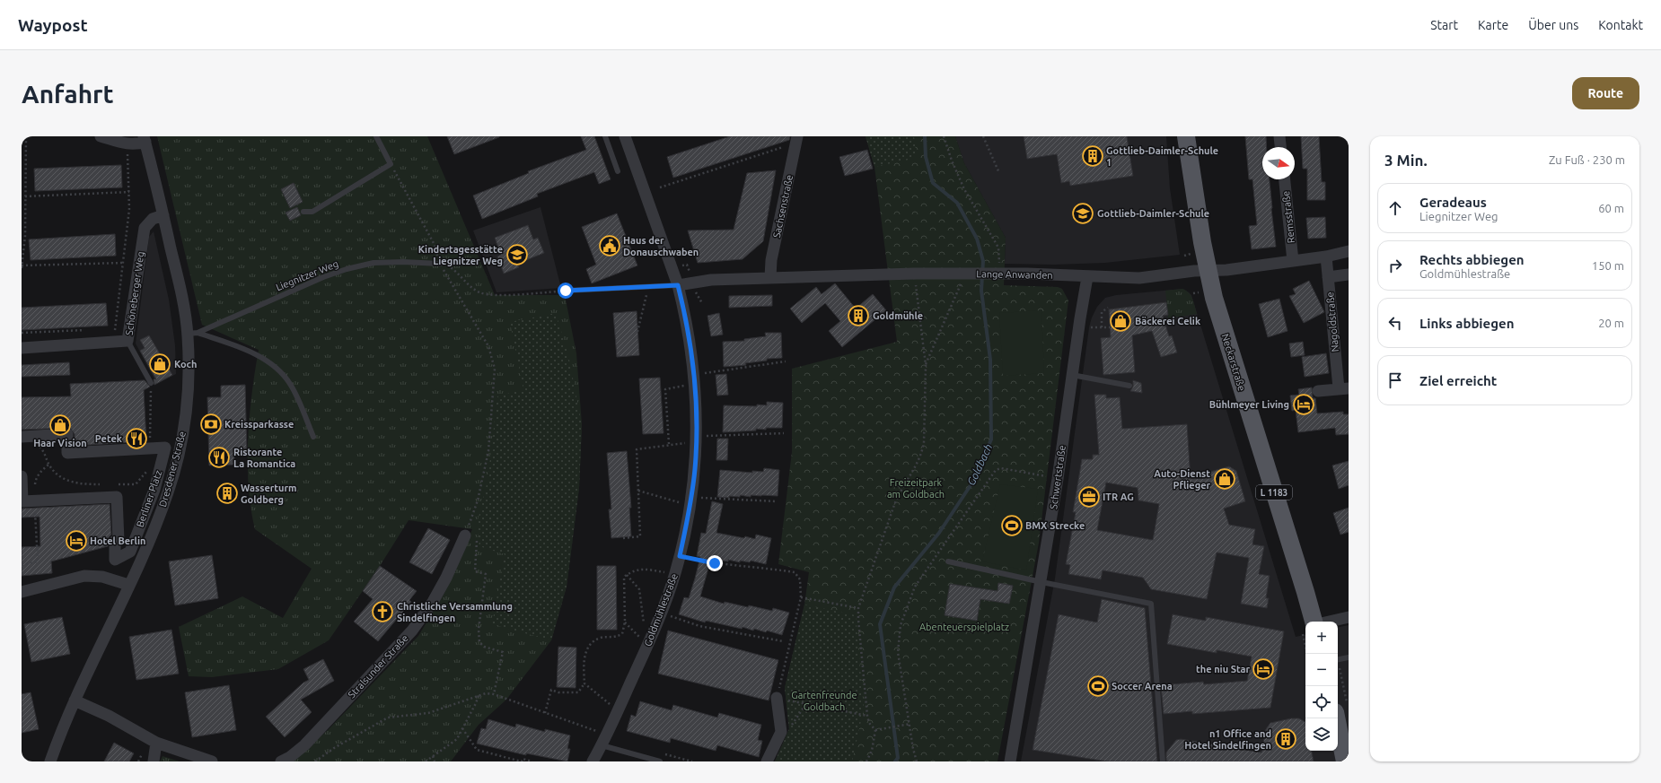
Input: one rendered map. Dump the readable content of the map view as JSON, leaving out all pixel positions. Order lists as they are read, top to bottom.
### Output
{
  "streets": {
    "main road": ["Neckarstraße", "L 1183"],
    "street": [
      "Sachsenstraße",
      "Remsstraße",
      "Lange Anwanden",
      "Schöneberger Weg",
      "Nagoldstraße",
      "Dresdener Straße",
      "Schwertstraße",
      "Berliner Platz",
      "Goldmühlestraße",
      "Stralsunder Straße"
    ],
    "lane": ["Liegnitzer Weg"]
  },
  "crossings": [
    ["Sachsenstraße", "Lange Anwanden"],
    ["Remsstraße", "Lange Anwanden"],
    ["Lange Anwanden", "Nagoldstraße"],
    ["Lange Anwanden", "Neckarstraße"],
    ["Lange Anwanden", "Schwertstraße"],
    ["Lange Anwanden", "Goldmühlestraße"],
    ["Liegnitzer Weg", "Dresdener Straße"],
    ["Schöneberger Weg", "Dresdener Straße"],
    ["Dresdener Straße", "Berliner Platz"]
  ],
  "water": ["Goldbach"],
  "parks": ["Freizeitpark am Goldbach", "Abenteuerspielplatz", "Gartenfreunde Goldbach"],
  "places": {
    "building": [
      "Gottlieb-Daimler-Schule 1",
      "Goldmühle",
      "Wasserturm Goldberg",
      "n1 Office and Hotel Sindelfingen"
    ],
    "school or university": ["Gottlieb-Daimler-Schule", "Kindertagesstätte Liegnitzer Weg"],
    "public building": ["Haus der Donauschwaben"],
    "shop": [
      "Bäckerei Celik",
      "Koch",
      "Haar Vision",
      "Auto-Dienst Pflieger"
    ],
    "hotel": ["Bühlmeyer Living", "Hotel Berlin", "the niu Star"],
    "bank": ["Kreissparkasse"],
    "restaurant": ["Petek", "Ristorante La Romantica"],
    "office": ["ITR AG"],
    "sports": ["BMX Strecke", "Soccer Arena"],
    "church": ["Christliche Versammlung Sindelfingen"]
  },
  "north": "right",
  "page": {
    "header": "Waypost",
    "nav": [
      "Start",
      "Karte",
      "Über uns",
      "Kontakt"
    ],
    "buttons": "Route",
    "title": "Anfahrt",
    "heading": ["3 Min.", "Zu Fuß · 230 m"],
    "list": [
      ["Geradeaus", "Liegnitzer Weg", "60 m"],
      ["Rechts abbiegen", "Goldmühlestraße", "150 m"],
      ["Links abbiegen", "20 m"],
      "Ziel erreicht"
    ],
    "map_buttons": ["+", "−"]
  }
}
